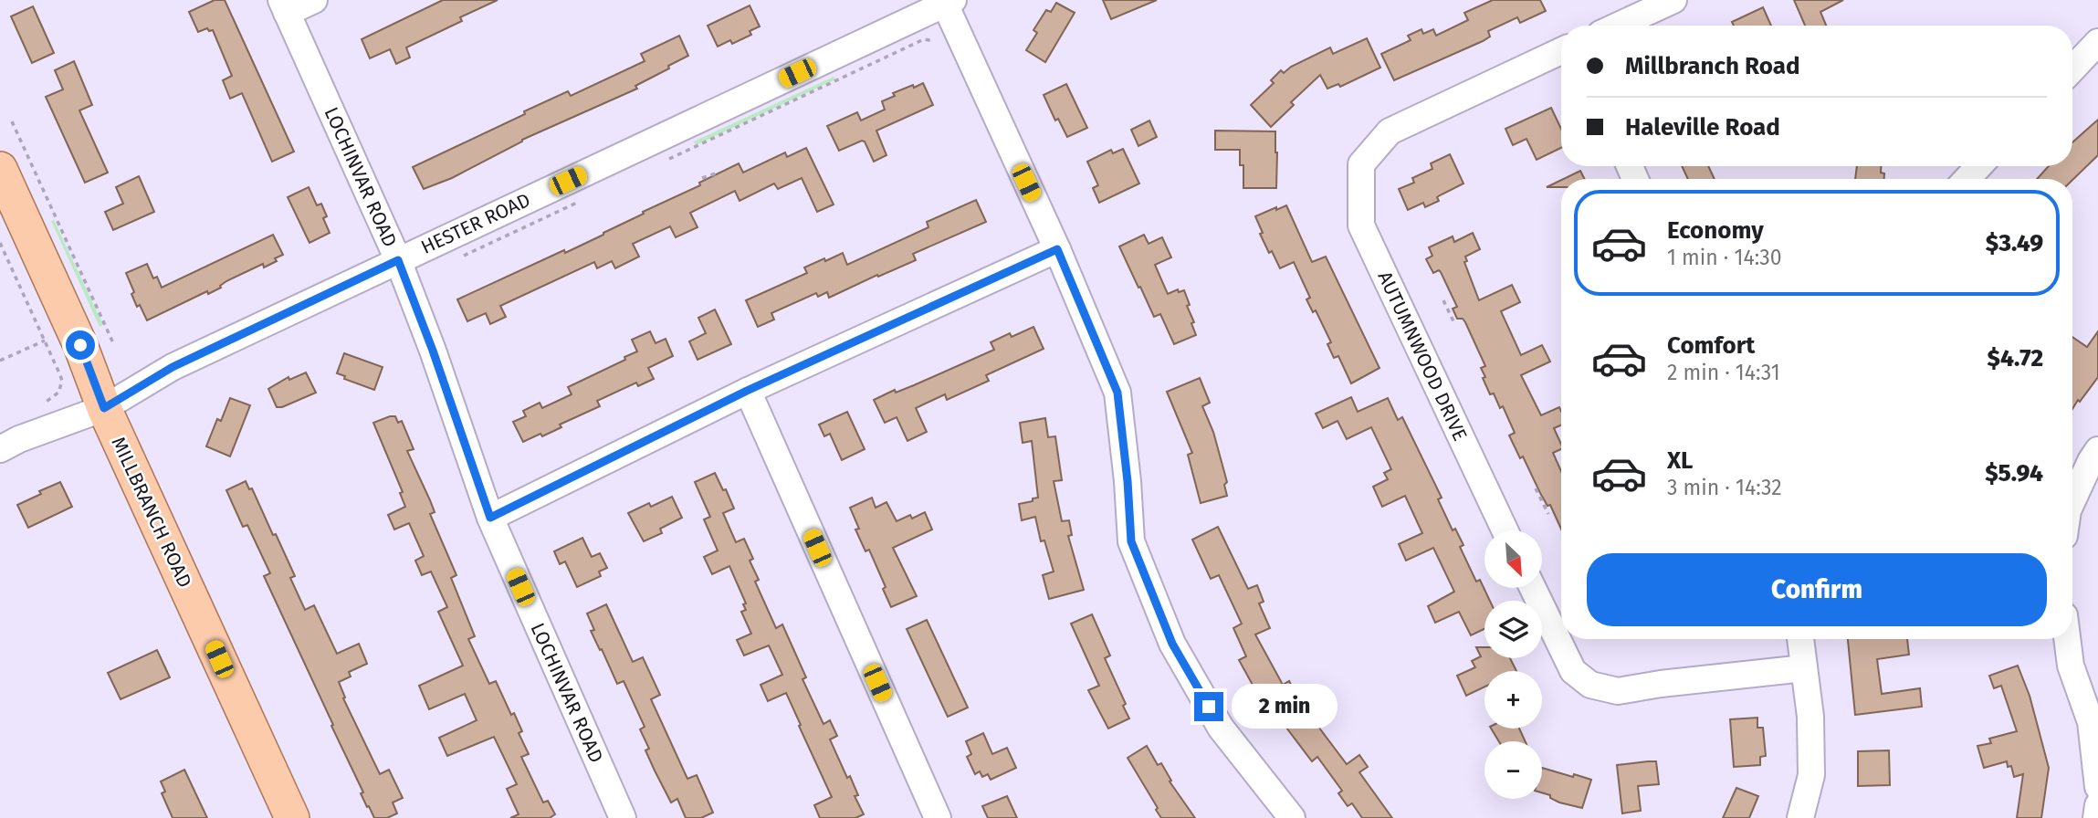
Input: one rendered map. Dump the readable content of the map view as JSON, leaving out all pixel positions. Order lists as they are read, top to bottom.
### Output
{
  "streets": {
    "main road": ["MILLBRANCH ROAD"],
    "street": ["LOCHINVAR ROAD", "HESTER ROAD", "AUTUMNWOOD DRIVE"]
  },
  "crossings": [
    ["LOCHINVAR ROAD", "HESTER ROAD"],
    ["HESTER ROAD", "MILLBRANCH ROAD"]
  ],
  "north": "bottom right",
  "page": {
    "banner": ["Millbranch Road", "Haleville Road"],
    "list": [
      {
        "name": "Economy",
        "note": "1 min · 14:30",
        "value": "$3.49"
      },
      {
        "name": "Comfort",
        "note": "2 min · 14:31",
        "value": "$4.72"
      },
      {
        "name": "XL",
        "note": "3 min · 14:32",
        "value": "$5.94"
      }
    ],
    "map_buttons": ["+", "−"],
    "buttons": "Confirm",
    "bubble": "2 min"
  }
}
